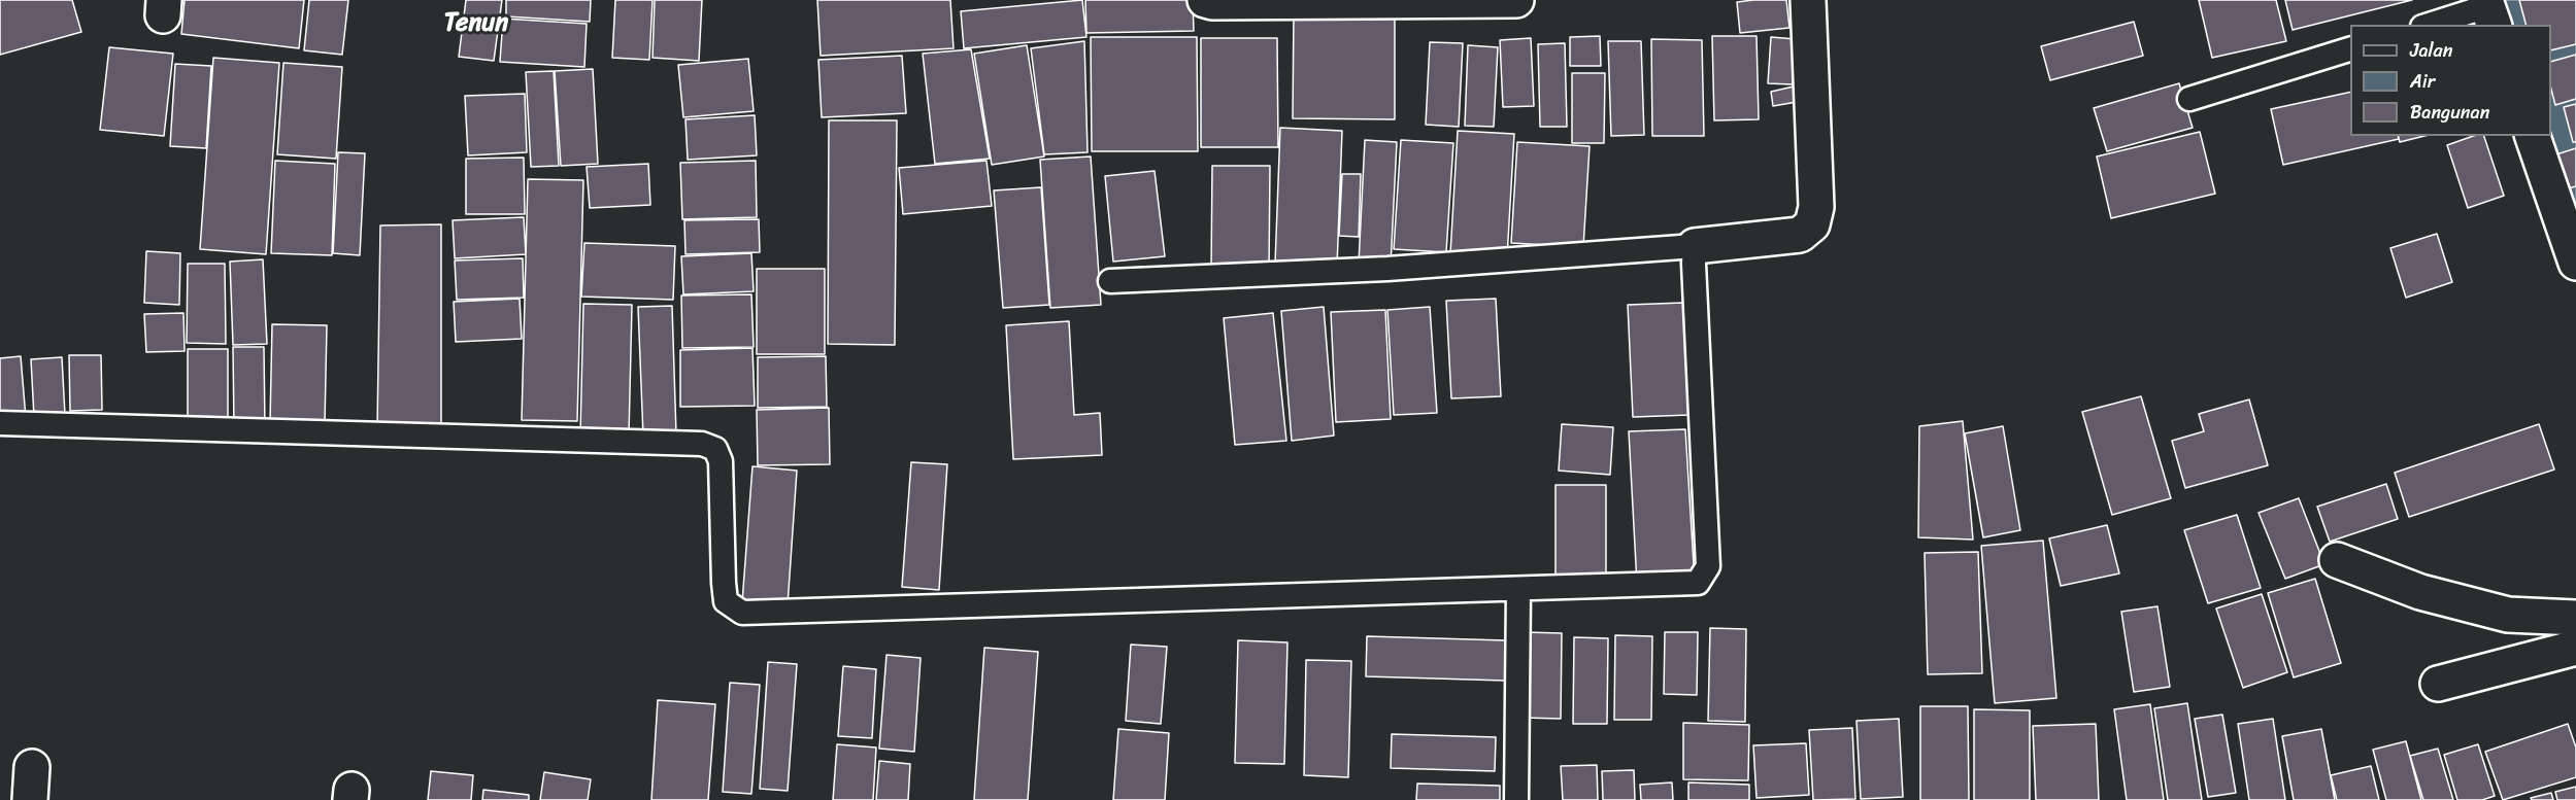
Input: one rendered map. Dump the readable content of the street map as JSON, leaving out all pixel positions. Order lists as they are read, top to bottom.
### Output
{
  "districts": ["Tenun"],
  "legend": ["Jalan", "Air", "Bangunan"]
}
